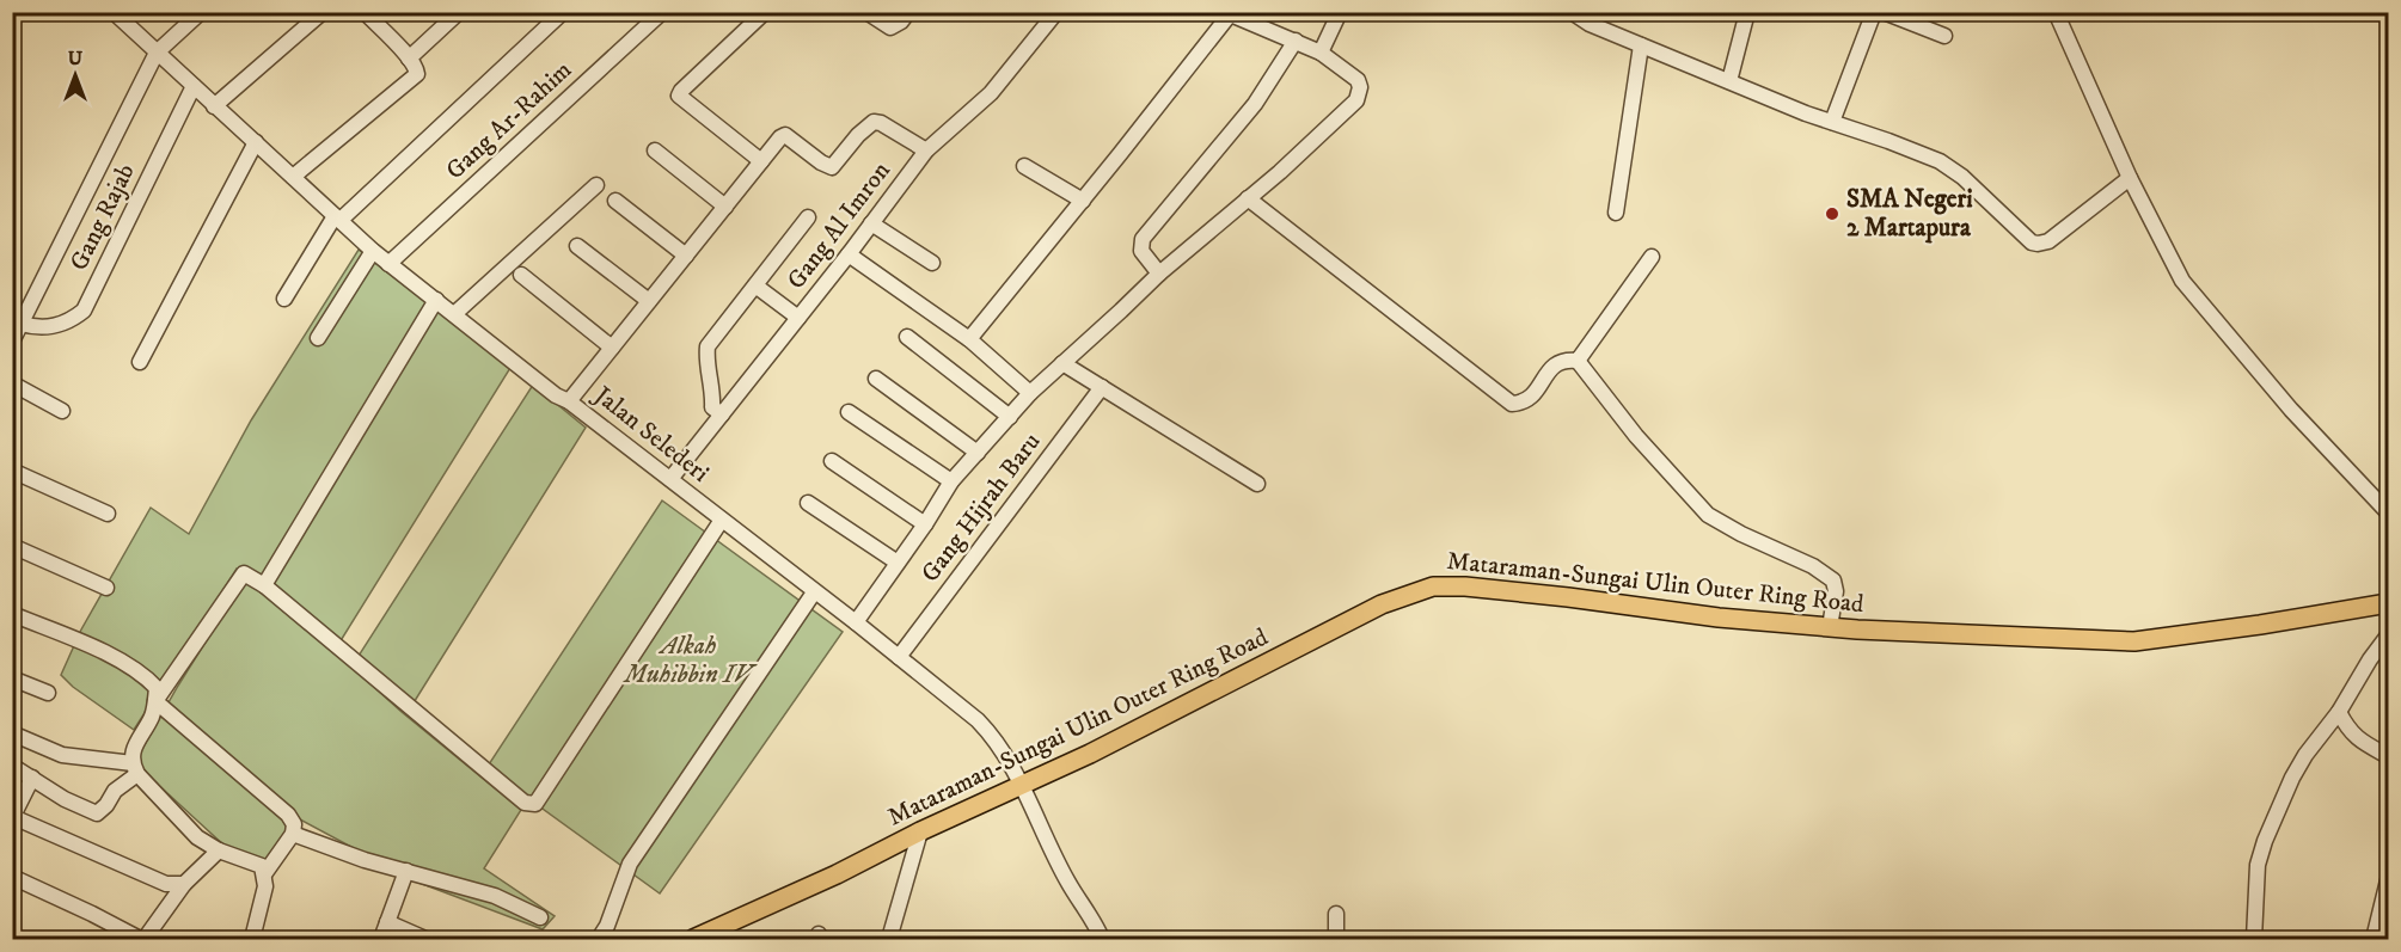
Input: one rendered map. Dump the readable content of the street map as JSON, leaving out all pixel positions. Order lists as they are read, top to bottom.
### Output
{
  "streets": {
    "main road": ["Mataraman-Sungai Ulin Outer Ring Road"],
    "street": [
      "Gang Ar-Rahim",
      "Gang Rajab",
      "Gang Al Imron",
      "Jalan Selederi",
      "Gang Hijrah Baru"
    ]
  },
  "crossings": [
    ["Gang Ar-Rahim", "Jalan Selederi"],
    ["Gang Rajab", "Jalan Selederi"],
    ["Gang Al Imron", "Jalan Selederi"],
    ["Jalan Selederi", "Gang Hijrah Baru"],
    ["Jalan Selederi", "Mataraman-Sungai Ulin Outer Ring Road"]
  ],
  "parks": ["Alkah Muhibbin IV"],
  "places": ["SMA Negeri 2 Martapura"],
  "north": "top"
}
